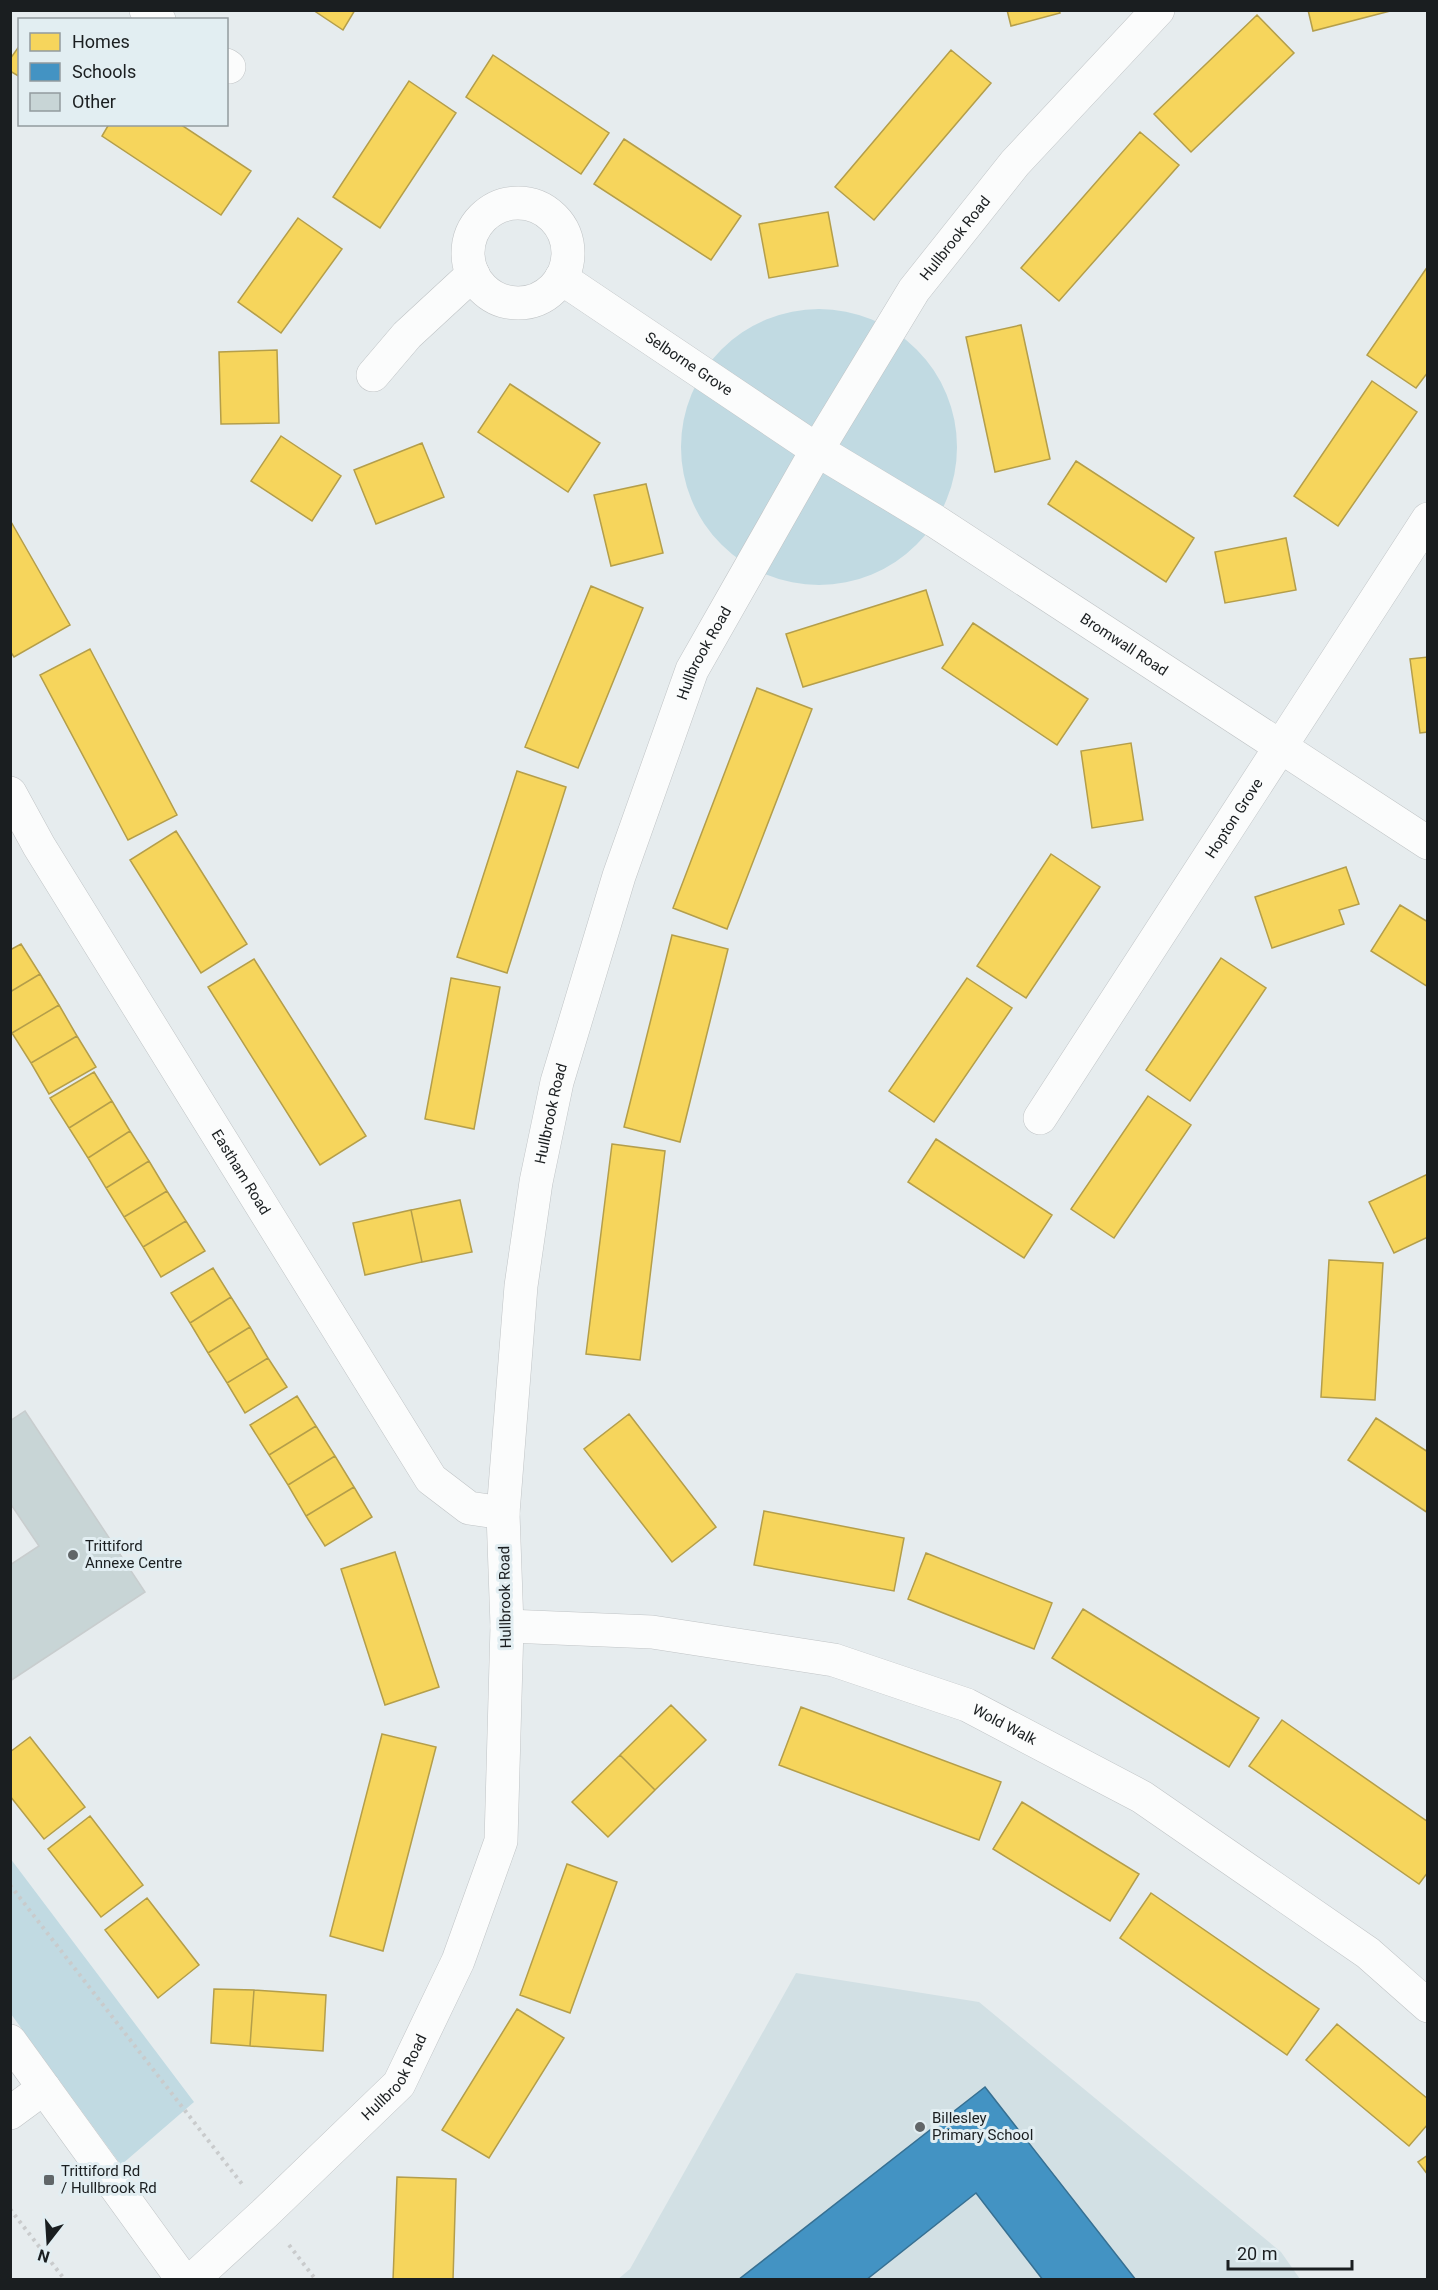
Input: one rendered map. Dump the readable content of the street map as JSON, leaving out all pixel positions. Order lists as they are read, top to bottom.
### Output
{
  "streets": {
    "street": [
      "Hullbrook Road",
      "Selborne Grove",
      "Bromwall Road",
      "Hopton Grove",
      "Eastham Road",
      "Wold Walk"
    ]
  },
  "crossings": [
    ["Hullbrook Road", "Selborne Grove"],
    ["Hullbrook Road", "Bromwall Road"],
    ["Hullbrook Road", "Eastham Road"],
    ["Hullbrook Road", "Wold Walk"],
    ["Selborne Grove", "Bromwall Road"],
    ["Bromwall Road", "Hopton Grove"]
  ],
  "places": {
    "other": ["Trittiford Annexe Centre", "Billesley Primary School"],
    "transit": ["Trittiford Rd / Hullbrook Rd"]
  },
  "legend": ["Homes", "Schools", "Other"],
  "scale_bar": "20 m",
  "north": "bottom"
}
